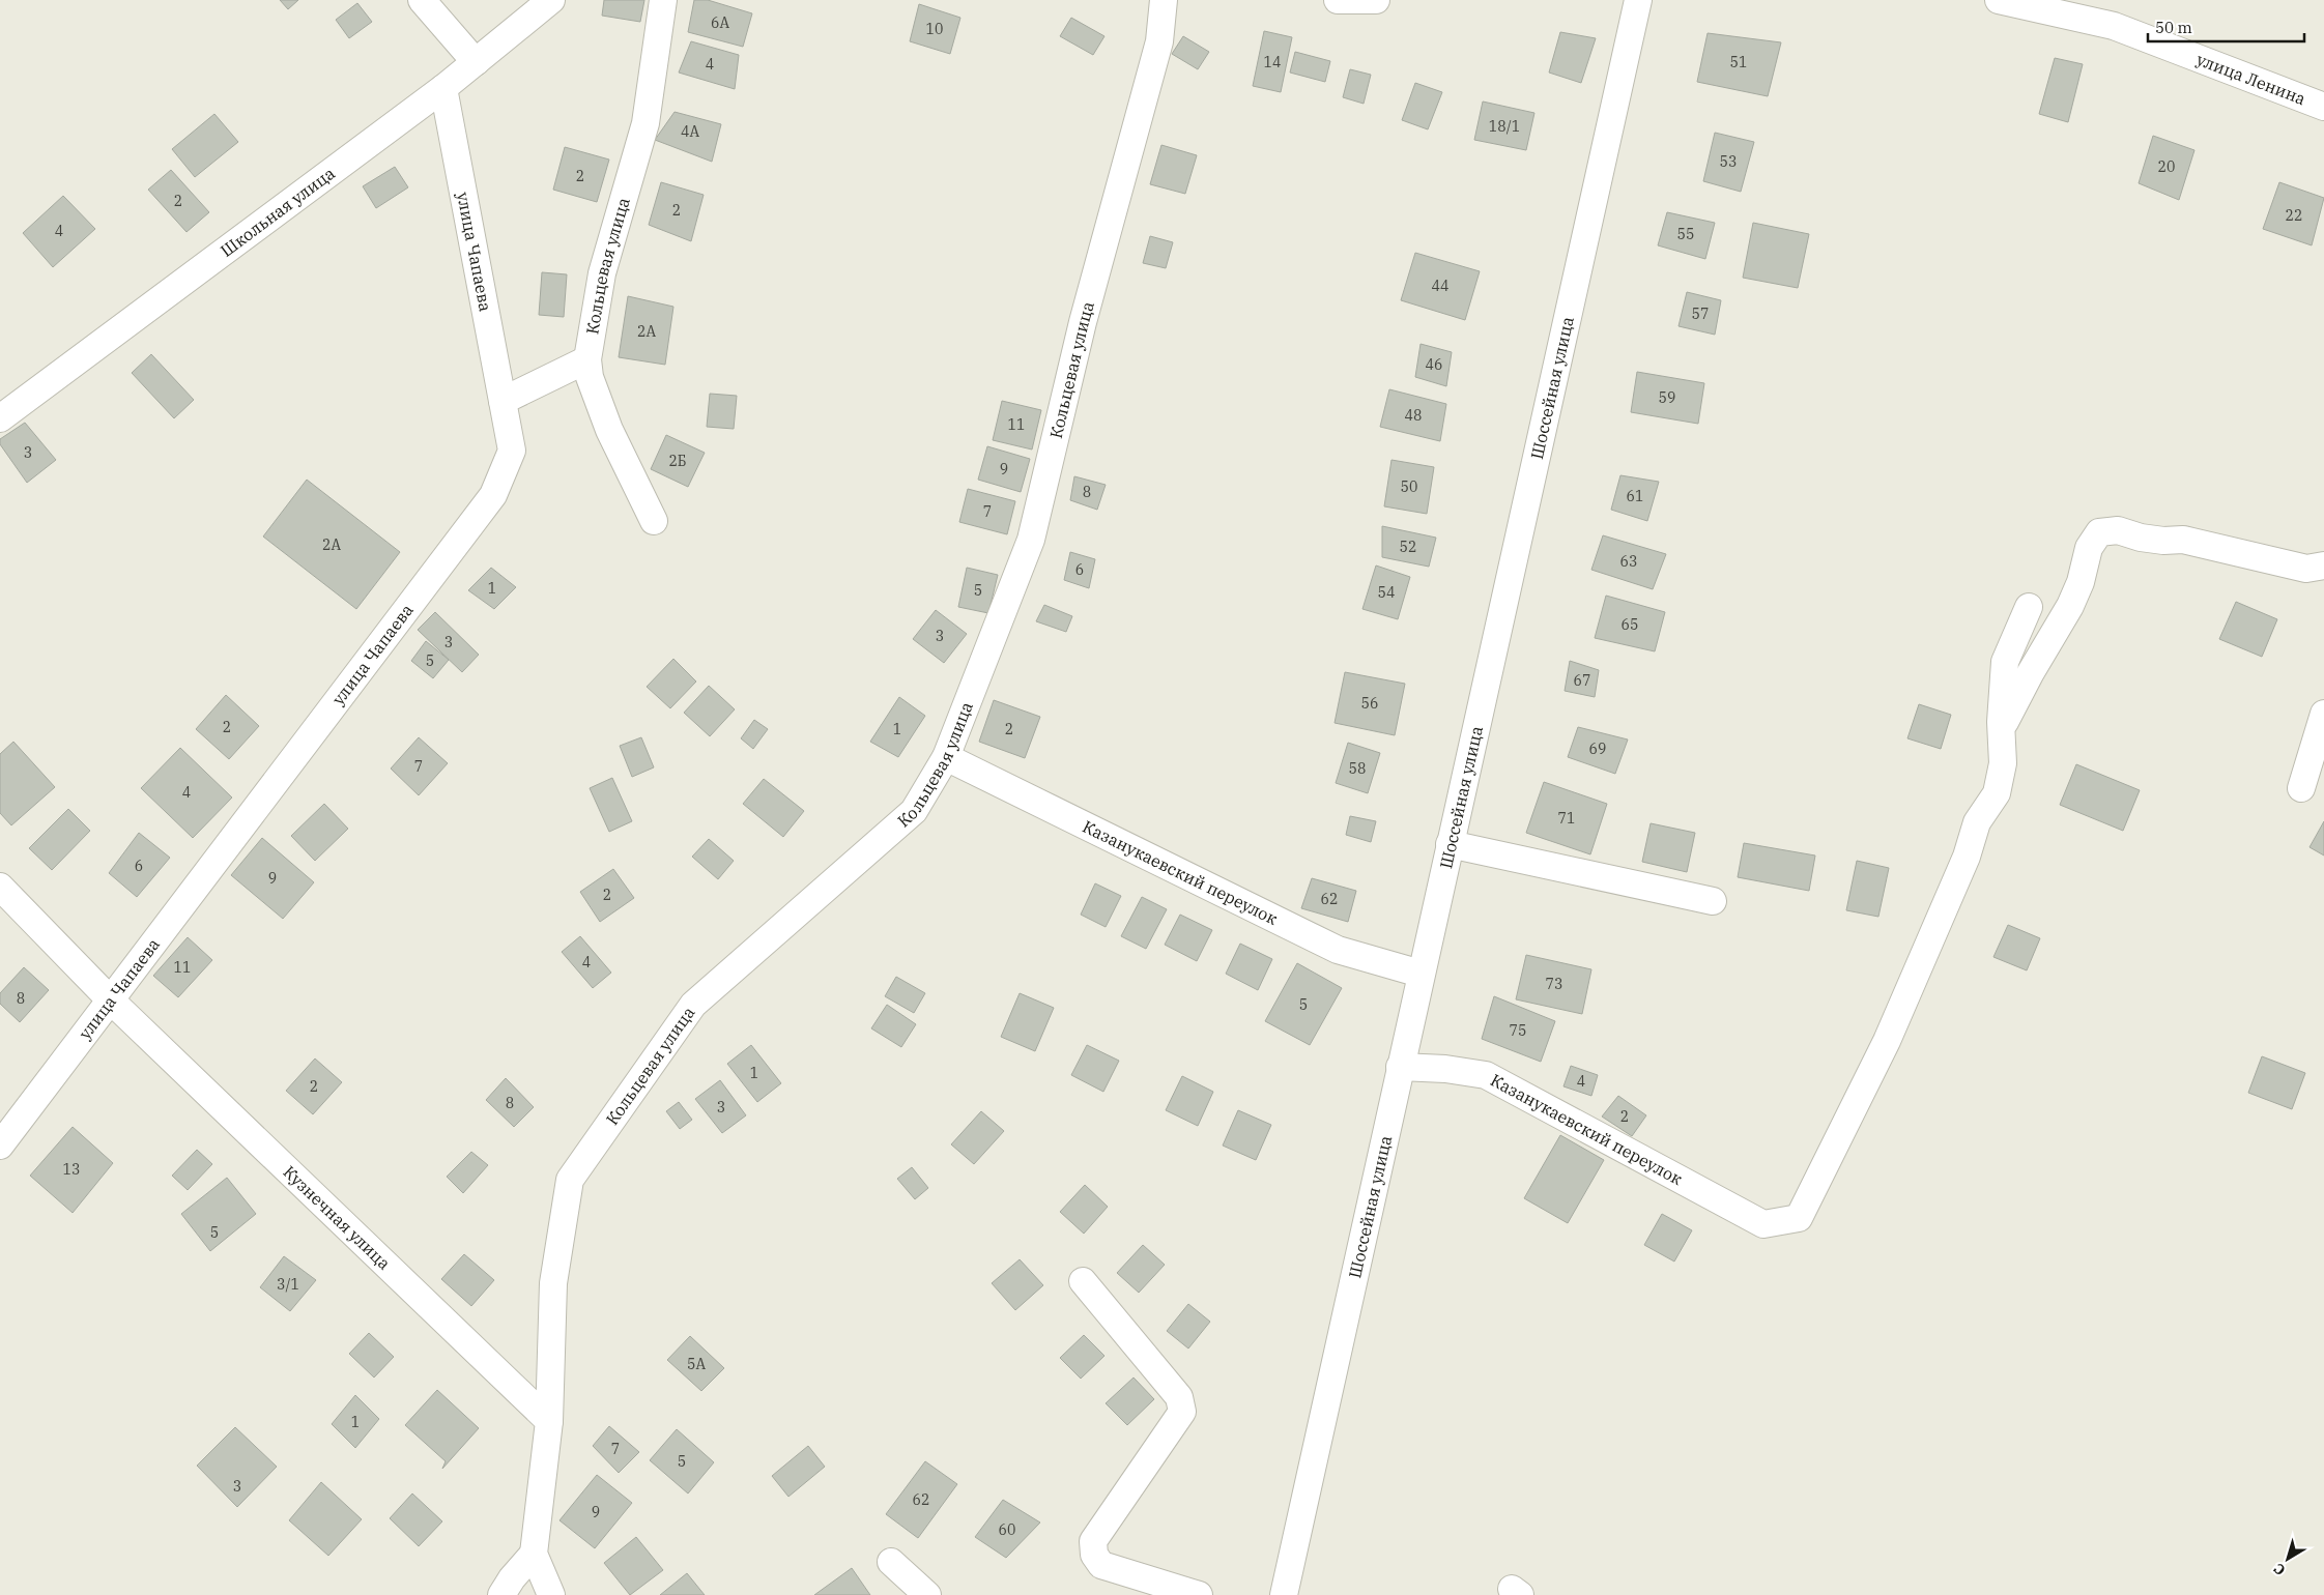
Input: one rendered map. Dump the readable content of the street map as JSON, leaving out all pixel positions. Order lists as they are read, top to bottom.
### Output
{
  "streets": {
    "street": [
      "улица Ленина",
      "Школьная улица",
      "улица Чапаева",
      "Кольцевая улица",
      "Шоссейная улица",
      "Казанукаевский переулок",
      "Кузнечная улица"
    ]
  },
  "crossings": [
    ["Школьная улица", "улица Чапаева"],
    ["улица Чапаева", "Кузнечная улица"],
    ["Кольцевая улица", "Казанукаевский переулок"],
    ["Кольцевая улица", "Кузнечная улица"],
    ["Шоссейная улица", "Казанукаевский переулок"]
  ],
  "house_numbers": [
    "6А",
    "10",
    "14",
    "51",
    "4",
    "18/1",
    "4А",
    "53",
    "20",
    "2",
    "2",
    "2",
    "22",
    "4",
    "55",
    "44",
    "57",
    "2А",
    "46",
    "59",
    "48",
    "11",
    "3",
    "2Б",
    "9",
    "50",
    "8",
    "61",
    "7",
    "2А",
    "52",
    "63",
    "6",
    "1",
    "5",
    "54",
    "65",
    "3",
    "3",
    "5",
    "67",
    "56",
    "2",
    "1",
    "2",
    "69",
    "7",
    "58",
    "4",
    "71",
    "6",
    "9",
    "2",
    "62",
    "4",
    "11",
    "73",
    "8",
    "5",
    "75",
    "1",
    "4",
    "2",
    "8",
    "3",
    "2",
    "13",
    "5",
    "3/1",
    "5А",
    "1",
    "7",
    "5",
    "3",
    "62",
    "9",
    "60"
  ],
  "scale_bar": "50 m",
  "north": "bottom left"
}
